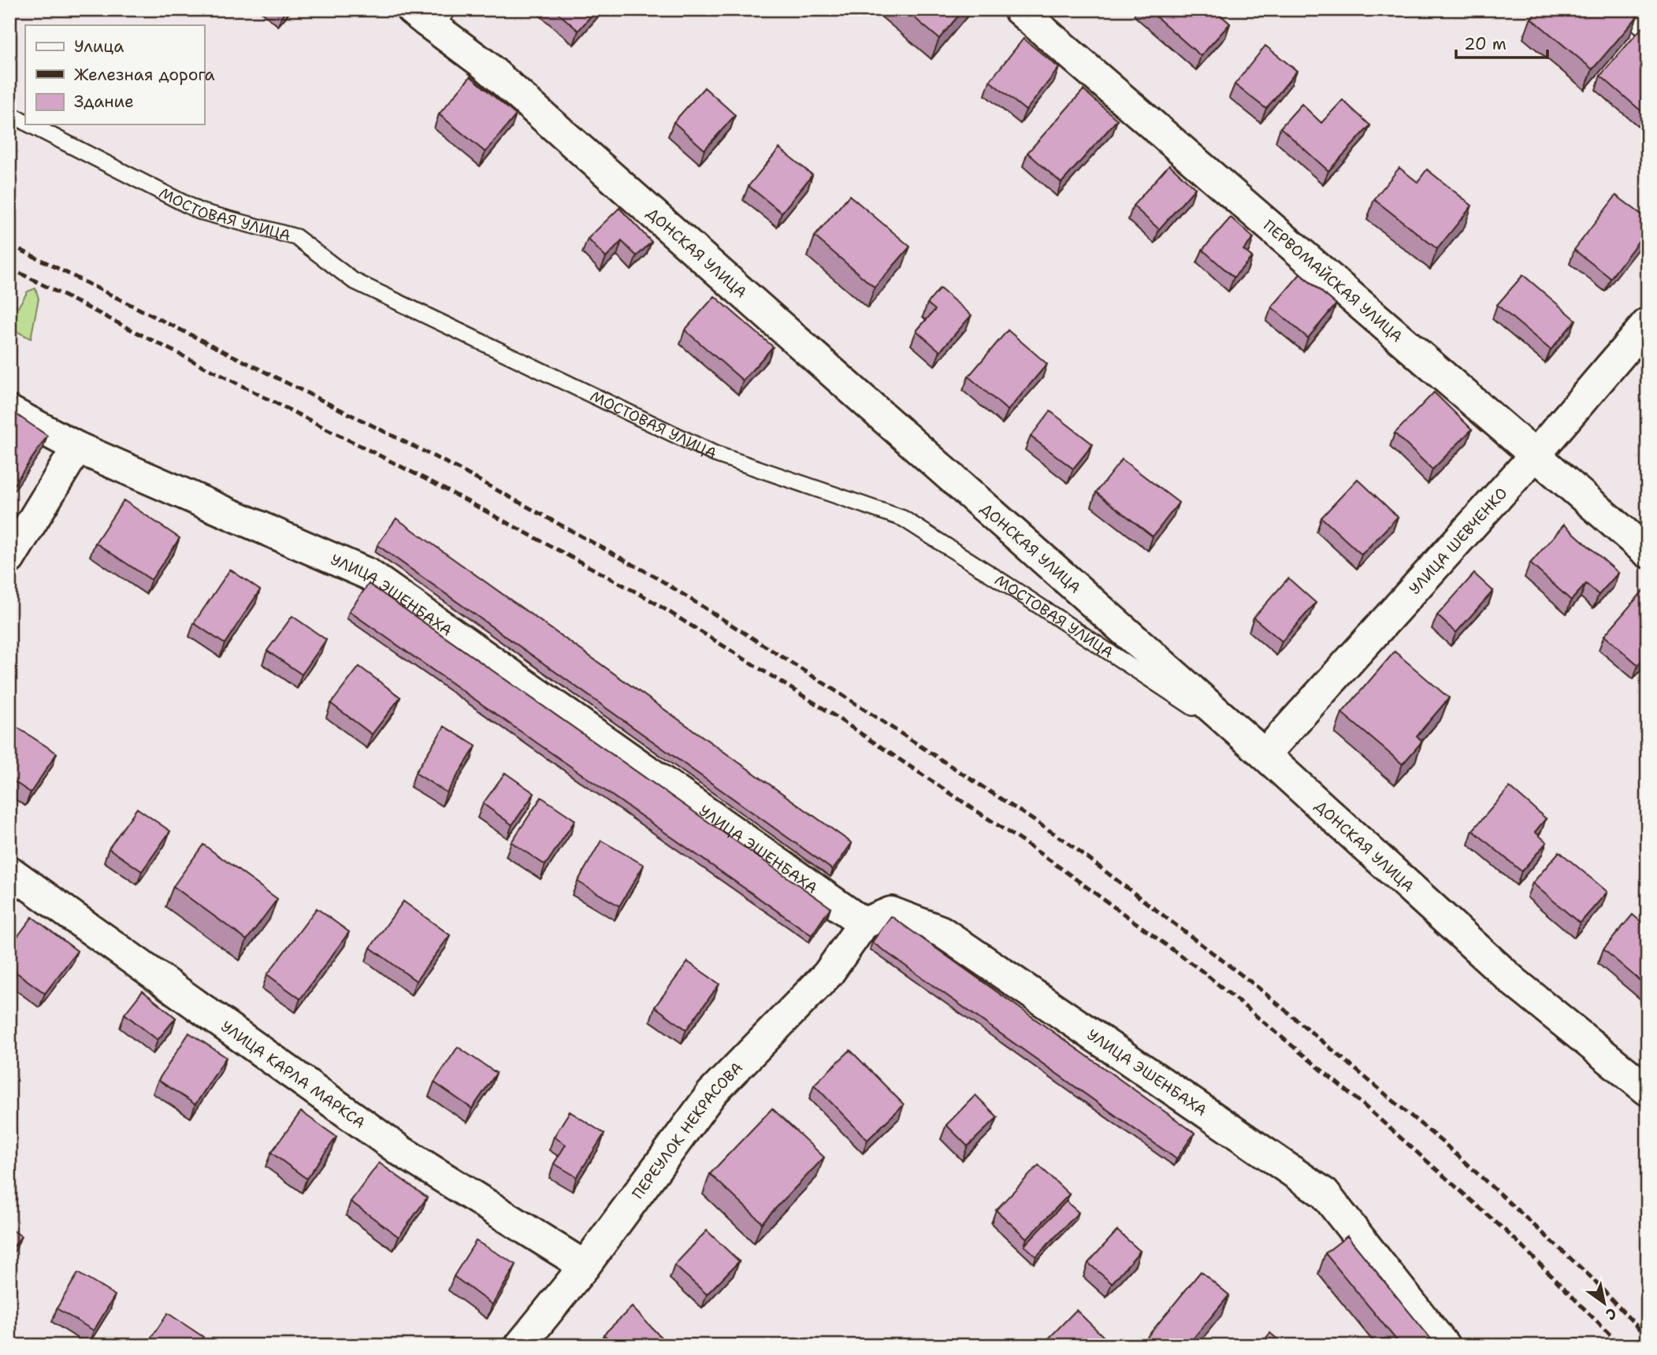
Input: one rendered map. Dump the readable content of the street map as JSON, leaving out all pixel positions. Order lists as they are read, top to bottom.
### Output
{
  "streets": {
    "street": [
      "ДОНСКАЯ УЛИЦА",
      "ПЕРВОМАЙСКАЯ УЛИЦА",
      "УЛИЦА ШЕВЧЕНКО",
      "УЛИЦА ЭШЕНБАХА",
      "УЛИЦА КАРЛА МАРКСА",
      "ПЕРЕУЛОК НЕКРАСОВА"
    ],
    "lane": ["МОСТОВАЯ УЛИЦА"]
  },
  "crossings": [
    ["МОСТОВАЯ УЛИЦА", "ДОНСКАЯ УЛИЦА"],
    ["МОСТОВАЯ УЛИЦА", "УЛИЦА ШЕВЧЕНКО"],
    ["ДОНСКАЯ УЛИЦА", "УЛИЦА ШЕВЧЕНКО"],
    ["ПЕРВОМАЙСКАЯ УЛИЦА", "УЛИЦА ШЕВЧЕНКО"],
    ["УЛИЦА ЭШЕНБАХА", "ПЕРЕУЛОК НЕКРАСОВА"],
    ["УЛИЦА КАРЛА МАРКСА", "ПЕРЕУЛОК НЕКРАСОВА"]
  ],
  "legend": ["Улица", "Железная дорога", "Здание"],
  "scale_bar": "20 m",
  "north": "bottom right"
}
